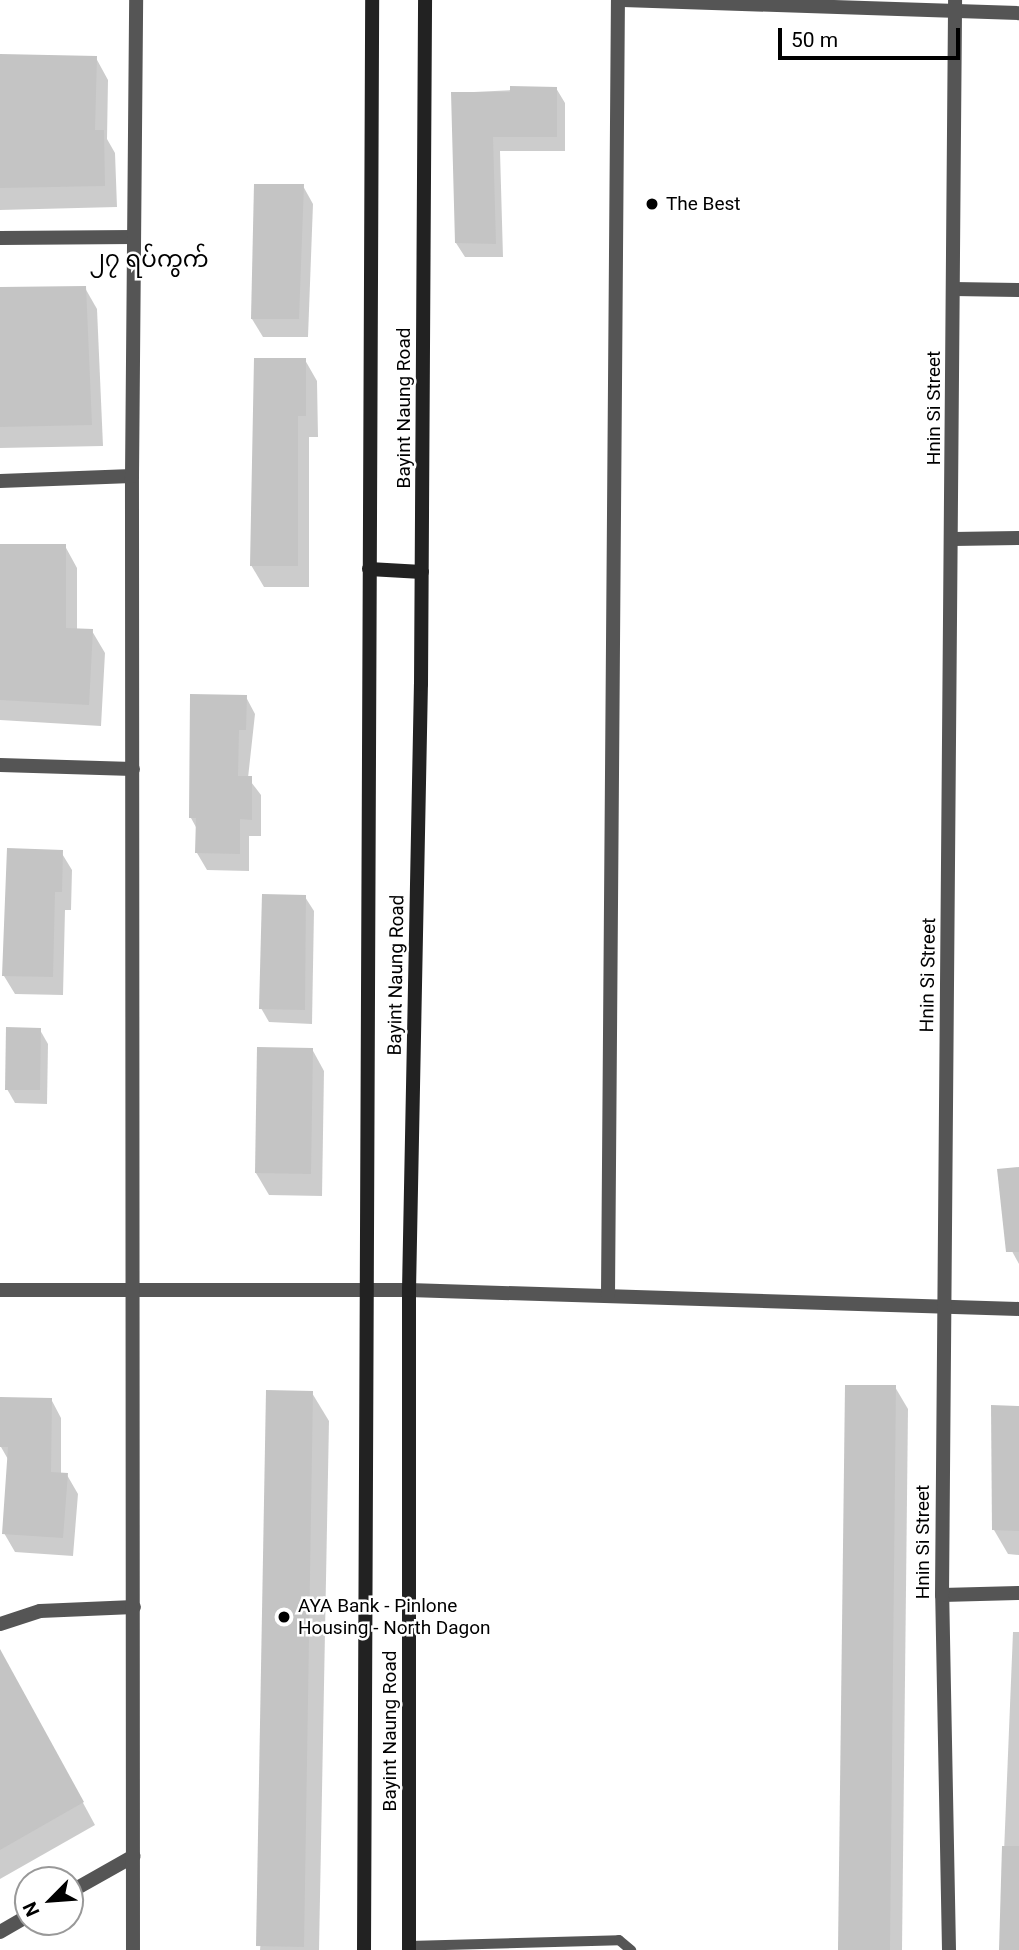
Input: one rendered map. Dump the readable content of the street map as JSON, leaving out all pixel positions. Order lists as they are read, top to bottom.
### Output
{
  "streets": {
    "main road": ["Bayint Naung Road"],
    "street": ["Hnin Si Street"]
  },
  "districts": ["၂၇ ရပ်ကွက်"],
  "places": ["The Best", "AYA Bank - Pinlone Housing - North Dagon"],
  "scale_bar": "50 m",
  "north": "bottom left"
}
